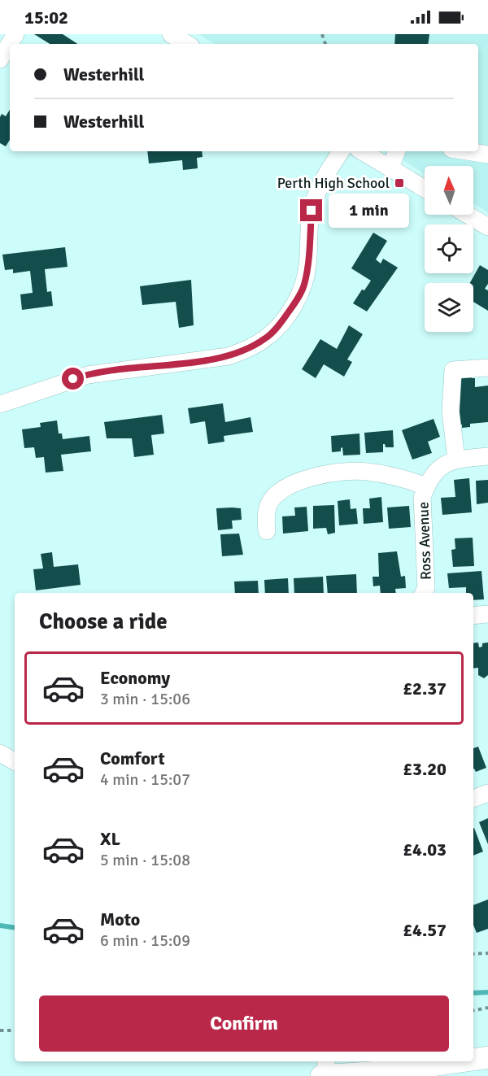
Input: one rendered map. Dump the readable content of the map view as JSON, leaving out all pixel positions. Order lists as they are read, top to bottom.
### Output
{
  "streets": {
    "street": ["Ross Avenue"]
  },
  "places": {
    "transit": ["Perth High School"]
  },
  "north": "top",
  "page": {
    "status": "15:02",
    "banner": ["Westerhill", "Westerhill"],
    "bubble": "1 min",
    "heading": "Choose a ride",
    "list": [
      {
        "name": "Economy",
        "note": "3 min · 15:06",
        "value": "£2.37"
      },
      {
        "name": "Comfort",
        "note": "4 min · 15:07",
        "value": "£3.20"
      },
      {
        "name": "XL",
        "note": "5 min · 15:08",
        "value": "£4.03"
      },
      {
        "name": "Moto",
        "note": "6 min · 15:09",
        "value": "£4.57"
      }
    ],
    "buttons": "Confirm"
  }
}
